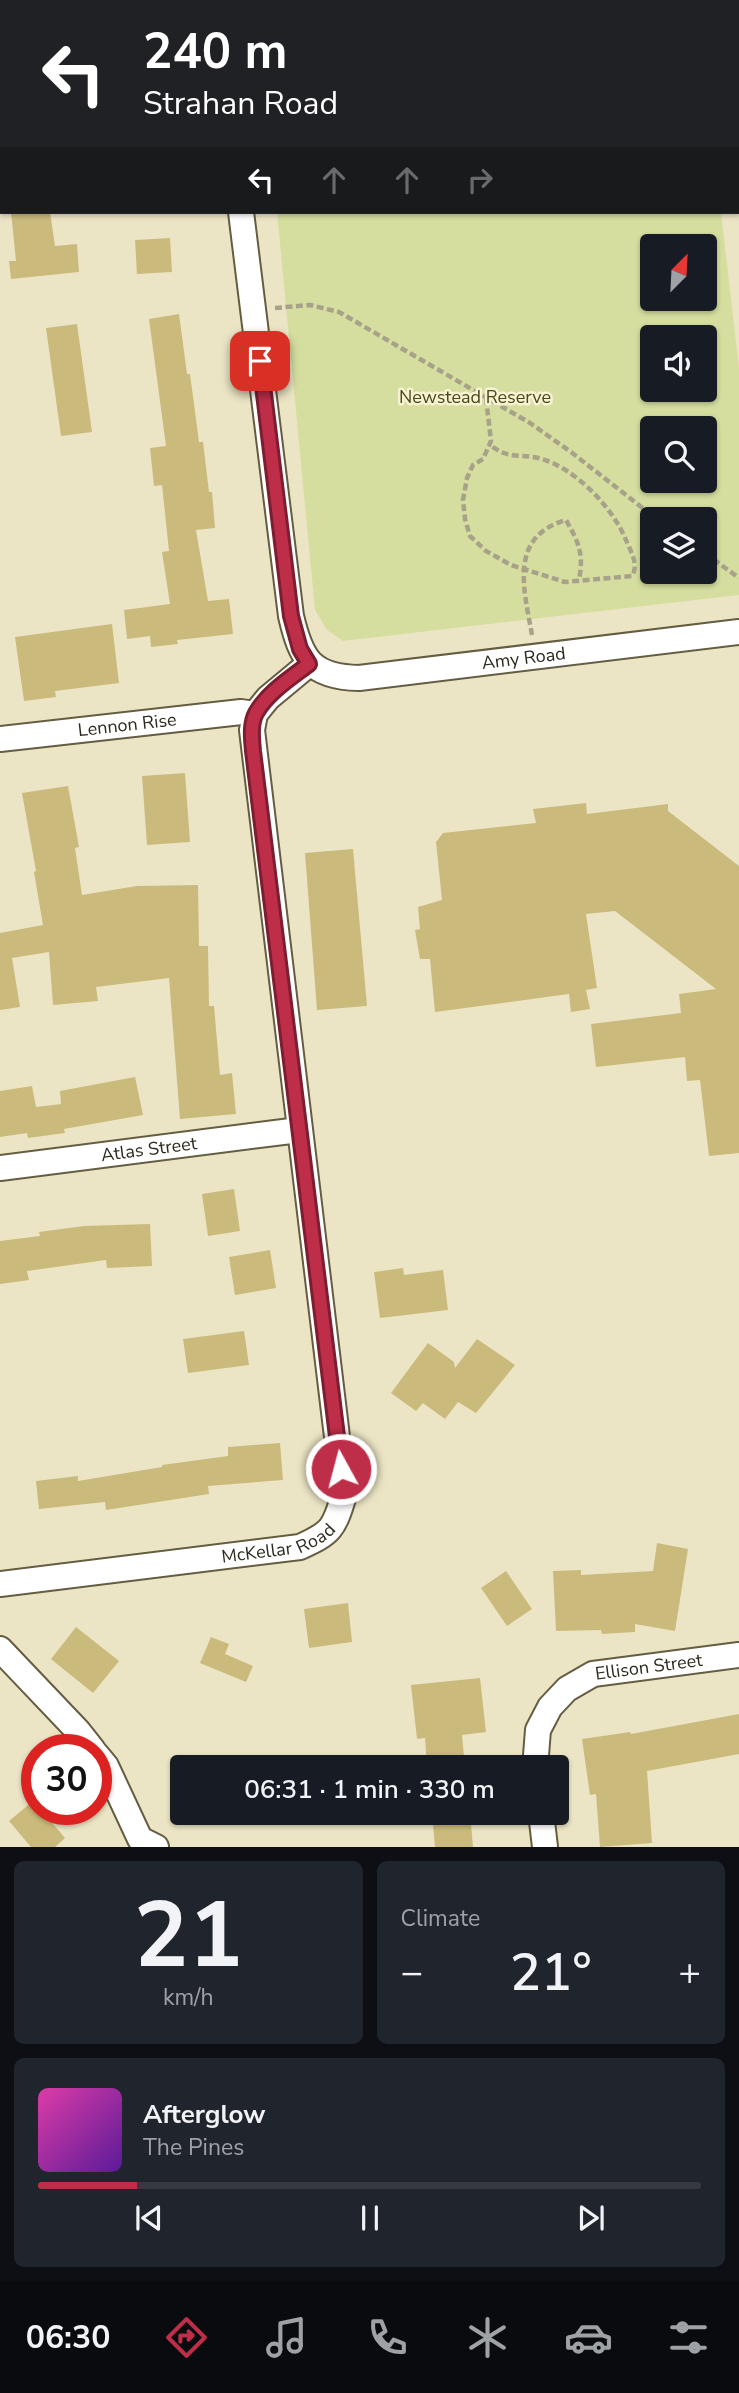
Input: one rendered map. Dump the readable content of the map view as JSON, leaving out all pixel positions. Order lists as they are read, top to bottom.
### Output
{
  "streets": {
    "street": [
      "Amy Road",
      "Lennon Rise",
      "Atlas Street",
      "McKellar Road",
      "Ellison Street"
    ]
  },
  "crossings": [
    ["Lennon Rise", "McKellar Road"],
    ["Atlas Street", "McKellar Road"]
  ],
  "parks": ["Newstead Reserve"],
  "north": "top right",
  "page": {
    "turn": ["240 m", "Strahan Road"],
    "limit": "30",
    "trip": "06:31 · 1 min · 330 m",
    "tile": [
      ["21", "km/h"],
      "Climate"
    ],
    "heat": ["−", "21°", "+"],
    "song": ["Afterglow", "The Pines"],
    "tabs": "06:30"
  }
}
